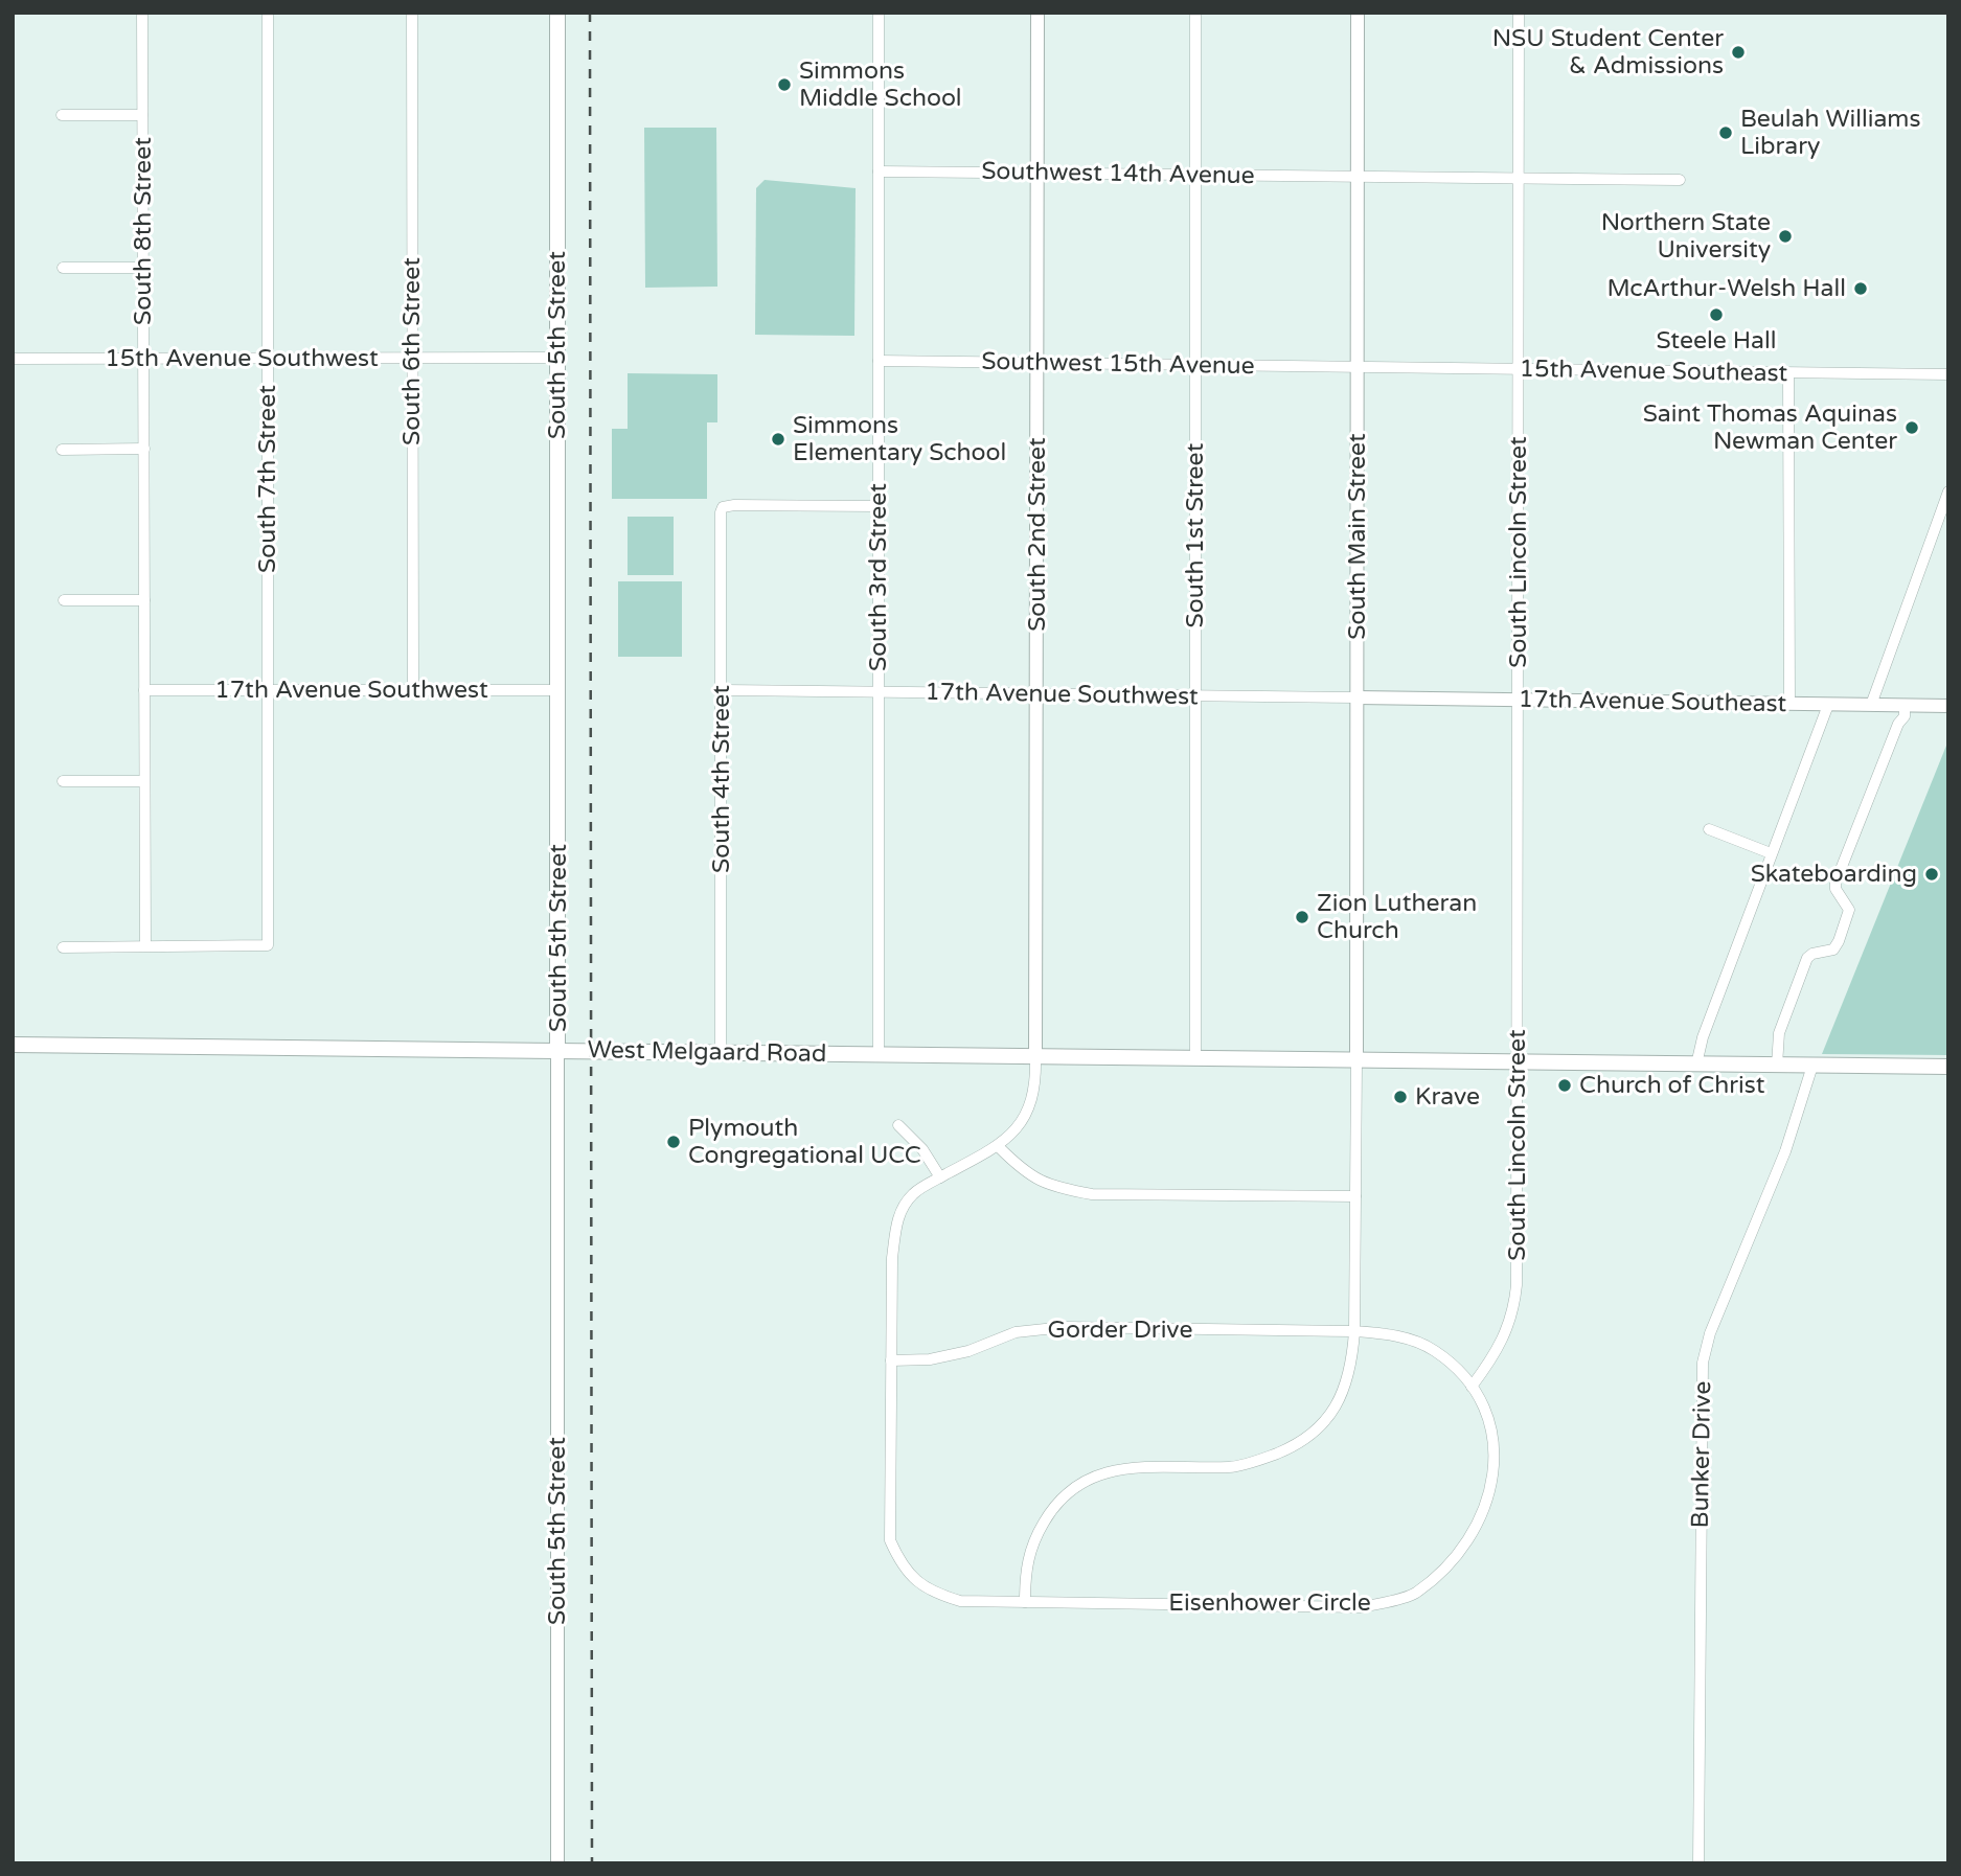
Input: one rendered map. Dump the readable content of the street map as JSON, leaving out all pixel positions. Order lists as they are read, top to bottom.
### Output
{
  "streets": {
    "main road": ["South 5th Street", "West Melgaard Road"],
    "street": [
      "Southwest 14th Avenue",
      "South 8th Street",
      "South 6th Street",
      "15th Avenue Southwest",
      "Southwest 15th Avenue",
      "15th Avenue Southeast",
      "South 7th Street",
      "South 2nd Street",
      "South 1st Street",
      "South Main Street",
      "South Lincoln Street",
      "South 3rd Street",
      "17th Avenue Southwest",
      "17th Avenue Southeast",
      "South 4th Street",
      "Gorder Drive",
      "Bunker Drive",
      "Eisenhower Circle"
    ]
  },
  "crossings": [
    ["Southwest 14th Avenue", "South 2nd Street"],
    ["Southwest 14th Avenue", "South 1st Street"],
    ["Southwest 14th Avenue", "South Main Street"],
    ["Southwest 14th Avenue", "South Lincoln Street"],
    ["Southwest 14th Avenue", "South 3rd Street"],
    ["South 8th Street", "15th Avenue Southwest"],
    ["South 8th Street", "South 7th Street"],
    ["South 8th Street", "17th Avenue Southwest"],
    ["South 5th Street", "15th Avenue Southwest"],
    ["South 5th Street", "17th Avenue Southwest"],
    ["South 5th Street", "West Melgaard Road"],
    ["South 6th Street", "15th Avenue Southwest"],
    ["South 6th Street", "17th Avenue Southwest"],
    ["15th Avenue Southwest", "South 7th Street"],
    ["Southwest 15th Avenue", "15th Avenue Southeast"],
    ["Southwest 15th Avenue", "South 2nd Street"],
    ["Southwest 15th Avenue", "South 1st Street"],
    ["Southwest 15th Avenue", "South Main Street"],
    ["Southwest 15th Avenue", "South 3rd Street"],
    ["15th Avenue Southeast", "South Main Street"],
    ["15th Avenue Southeast", "South Lincoln Street"],
    ["South 7th Street", "17th Avenue Southwest"],
    ["South 2nd Street", "17th Avenue Southwest"],
    ["South 2nd Street", "West Melgaard Road"],
    ["South 2nd Street", "Eisenhower Circle"],
    ["South 1st Street", "17th Avenue Southwest"],
    ["South 1st Street", "West Melgaard Road"],
    ["South Main Street", "17th Avenue Southwest"],
    ["South Main Street", "17th Avenue Southeast"],
    ["South Main Street", "West Melgaard Road"],
    ["South Lincoln Street", "17th Avenue Southeast"],
    ["South Lincoln Street", "West Melgaard Road"],
    ["South Lincoln Street", "Eisenhower Circle"],
    ["South 3rd Street", "17th Avenue Southwest"],
    ["South 3rd Street", "South 4th Street"],
    ["South 3rd Street", "West Melgaard Road"],
    ["17th Avenue Southwest", "17th Avenue Southeast"],
    ["17th Avenue Southwest", "South 4th Street"],
    ["South 4th Street", "West Melgaard Road"],
    ["West Melgaard Road", "Bunker Drive"],
    ["West Melgaard Road", "Eisenhower Circle"],
    ["Gorder Drive", "Eisenhower Circle"]
  ],
  "places": [
    "NSU Student Center & Admissions",
    "Simmons Middle School",
    "Beulah Williams Library",
    "Northern State University",
    "McArthur-Welsh Hall",
    "Steele Hall",
    "Saint Thomas Aquinas Newman Center",
    "Simmons Elementary School",
    "Skateboarding",
    "Zion Lutheran Church",
    "Church of Christ",
    "Krave",
    "Plymouth Congregational UCC"
  ]
}
